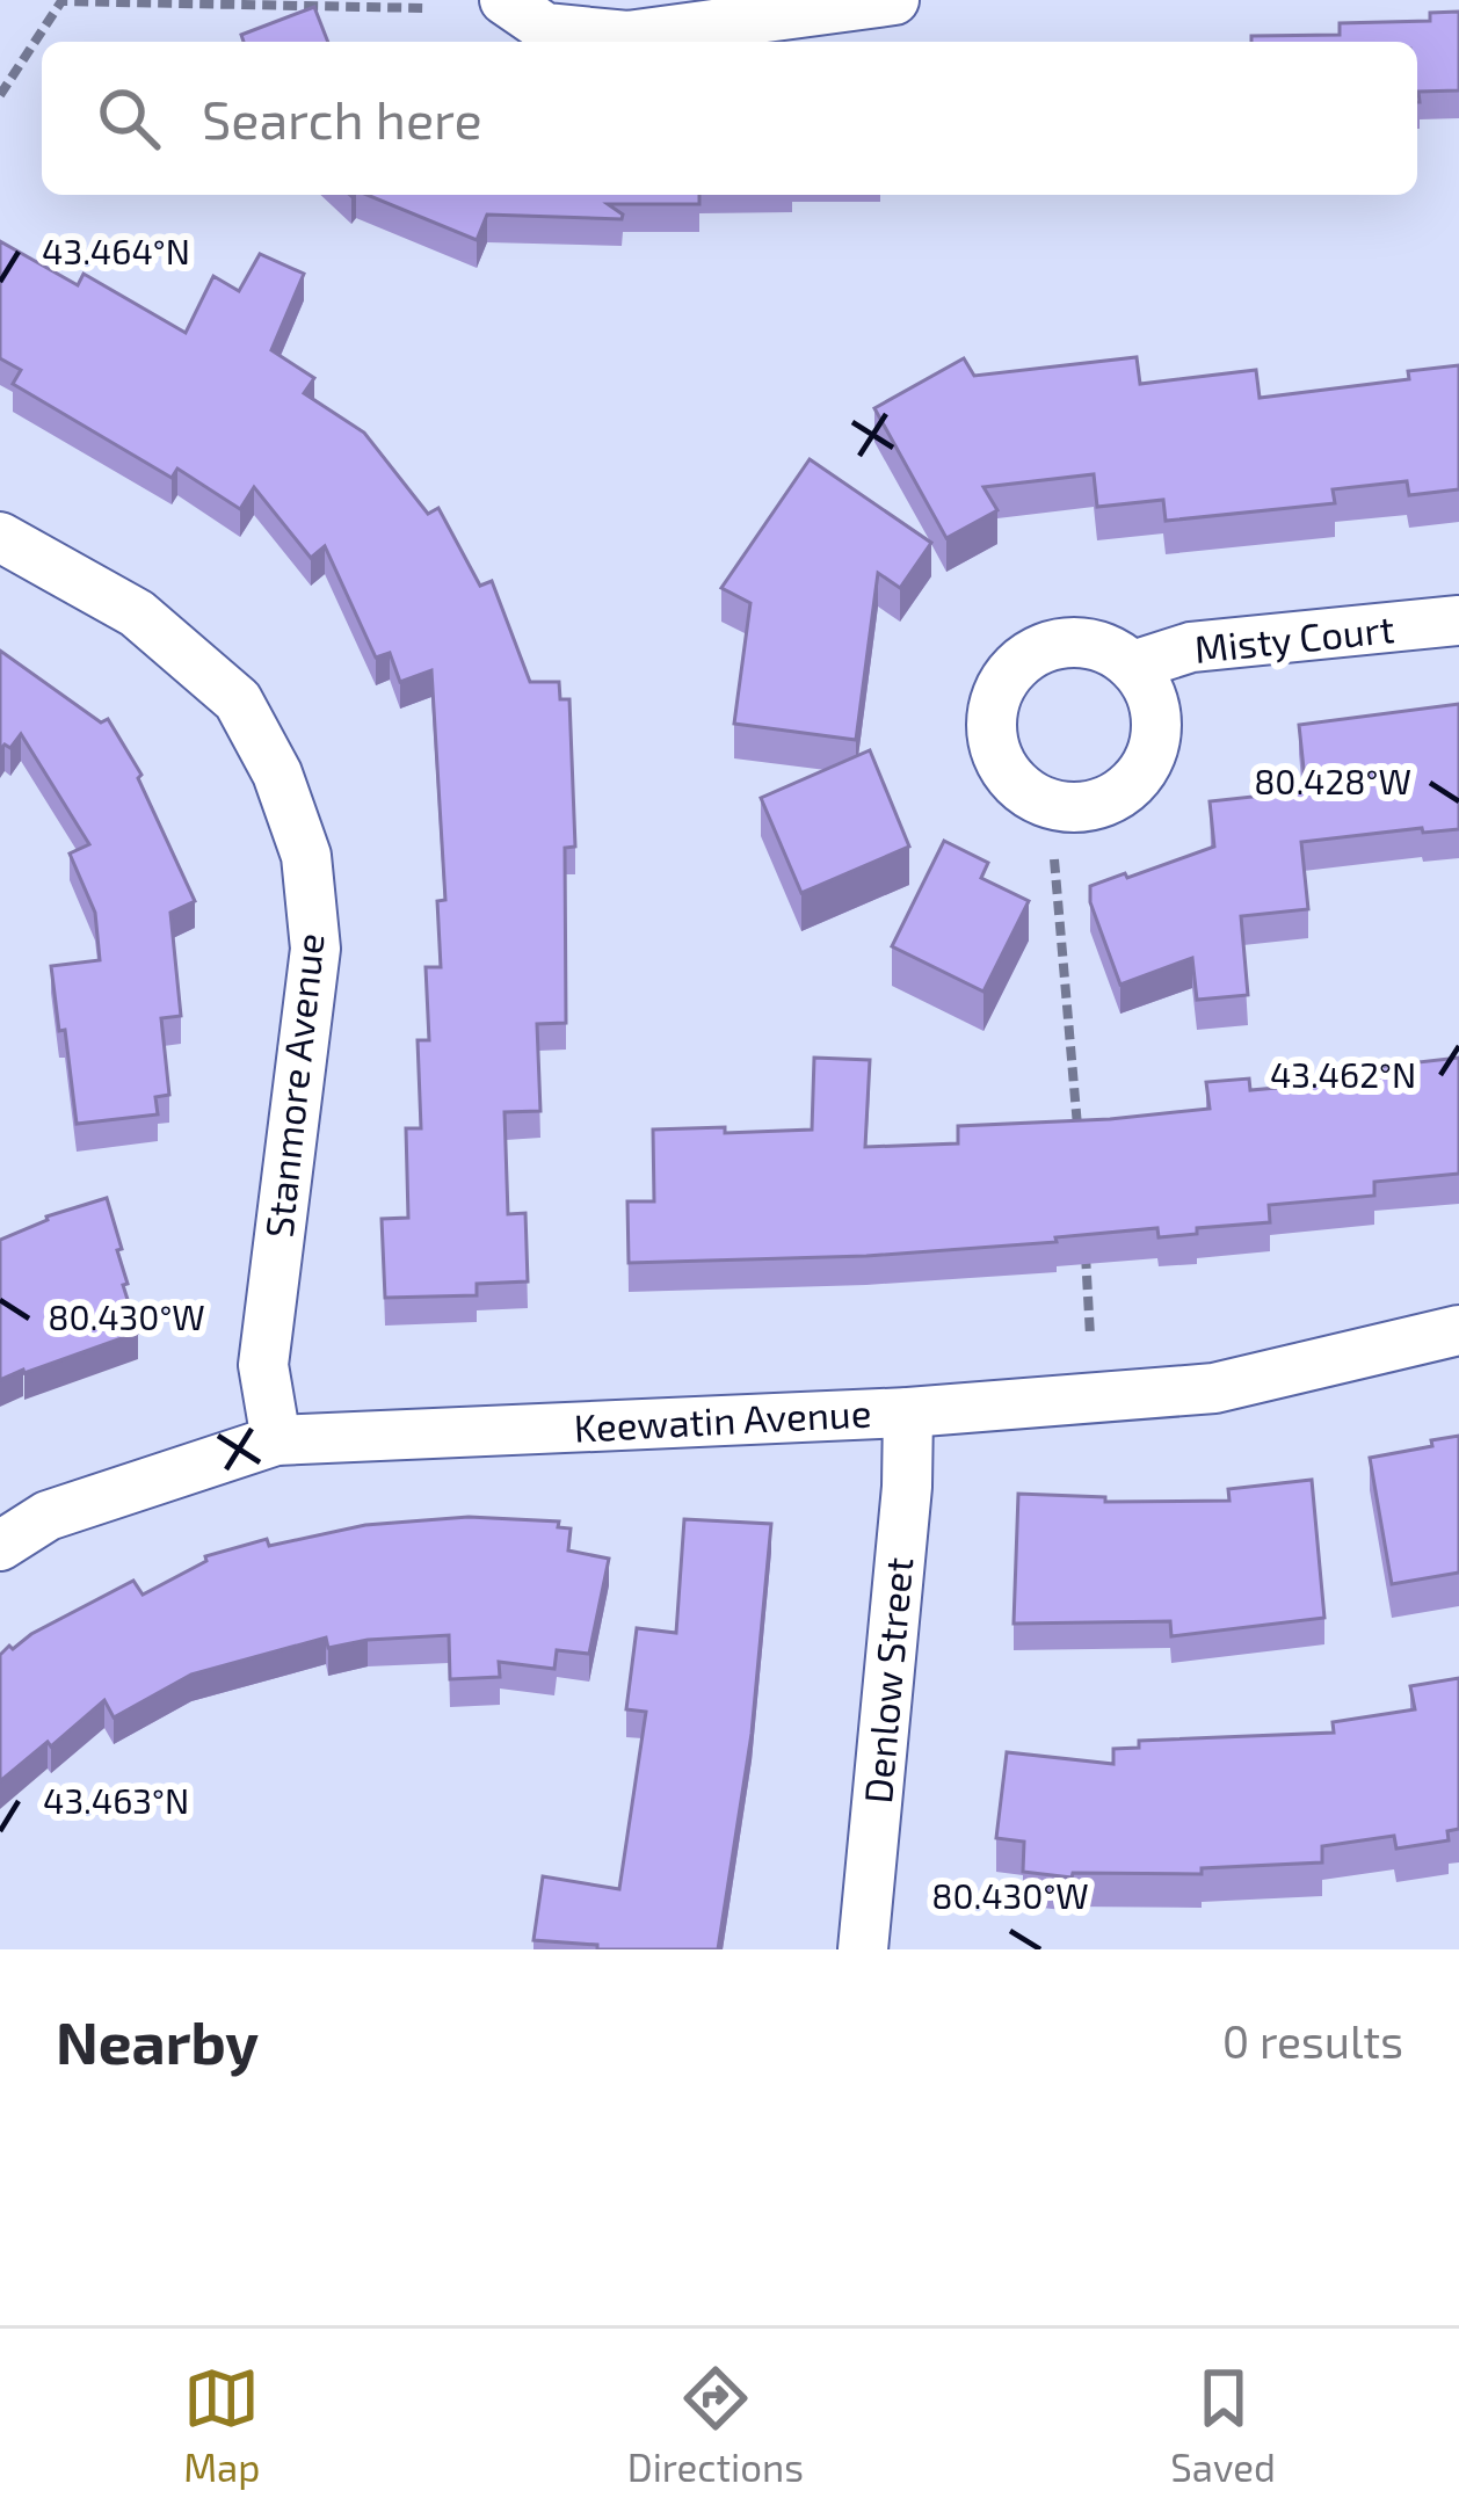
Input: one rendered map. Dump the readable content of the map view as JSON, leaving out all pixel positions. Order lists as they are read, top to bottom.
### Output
{
  "streets": {
    "street": [
      "Misty Court",
      "Stanmore Avenue",
      "Keewatin Avenue",
      "Denlow Street"
    ]
  },
  "crossings": [
    ["Stanmore Avenue", "Keewatin Avenue"],
    ["Keewatin Avenue", "Denlow Street"]
  ],
  "page": {
    "search": "Search here",
    "heading": ["Nearby", "0 results"],
    "nav": ["Map", "Directions", "Saved"]
  },
  "coordinates": [
    "43.464°N",
    "80.428°W",
    "43.462°N",
    "80.430°W",
    "43.463°N"
  ]
}
